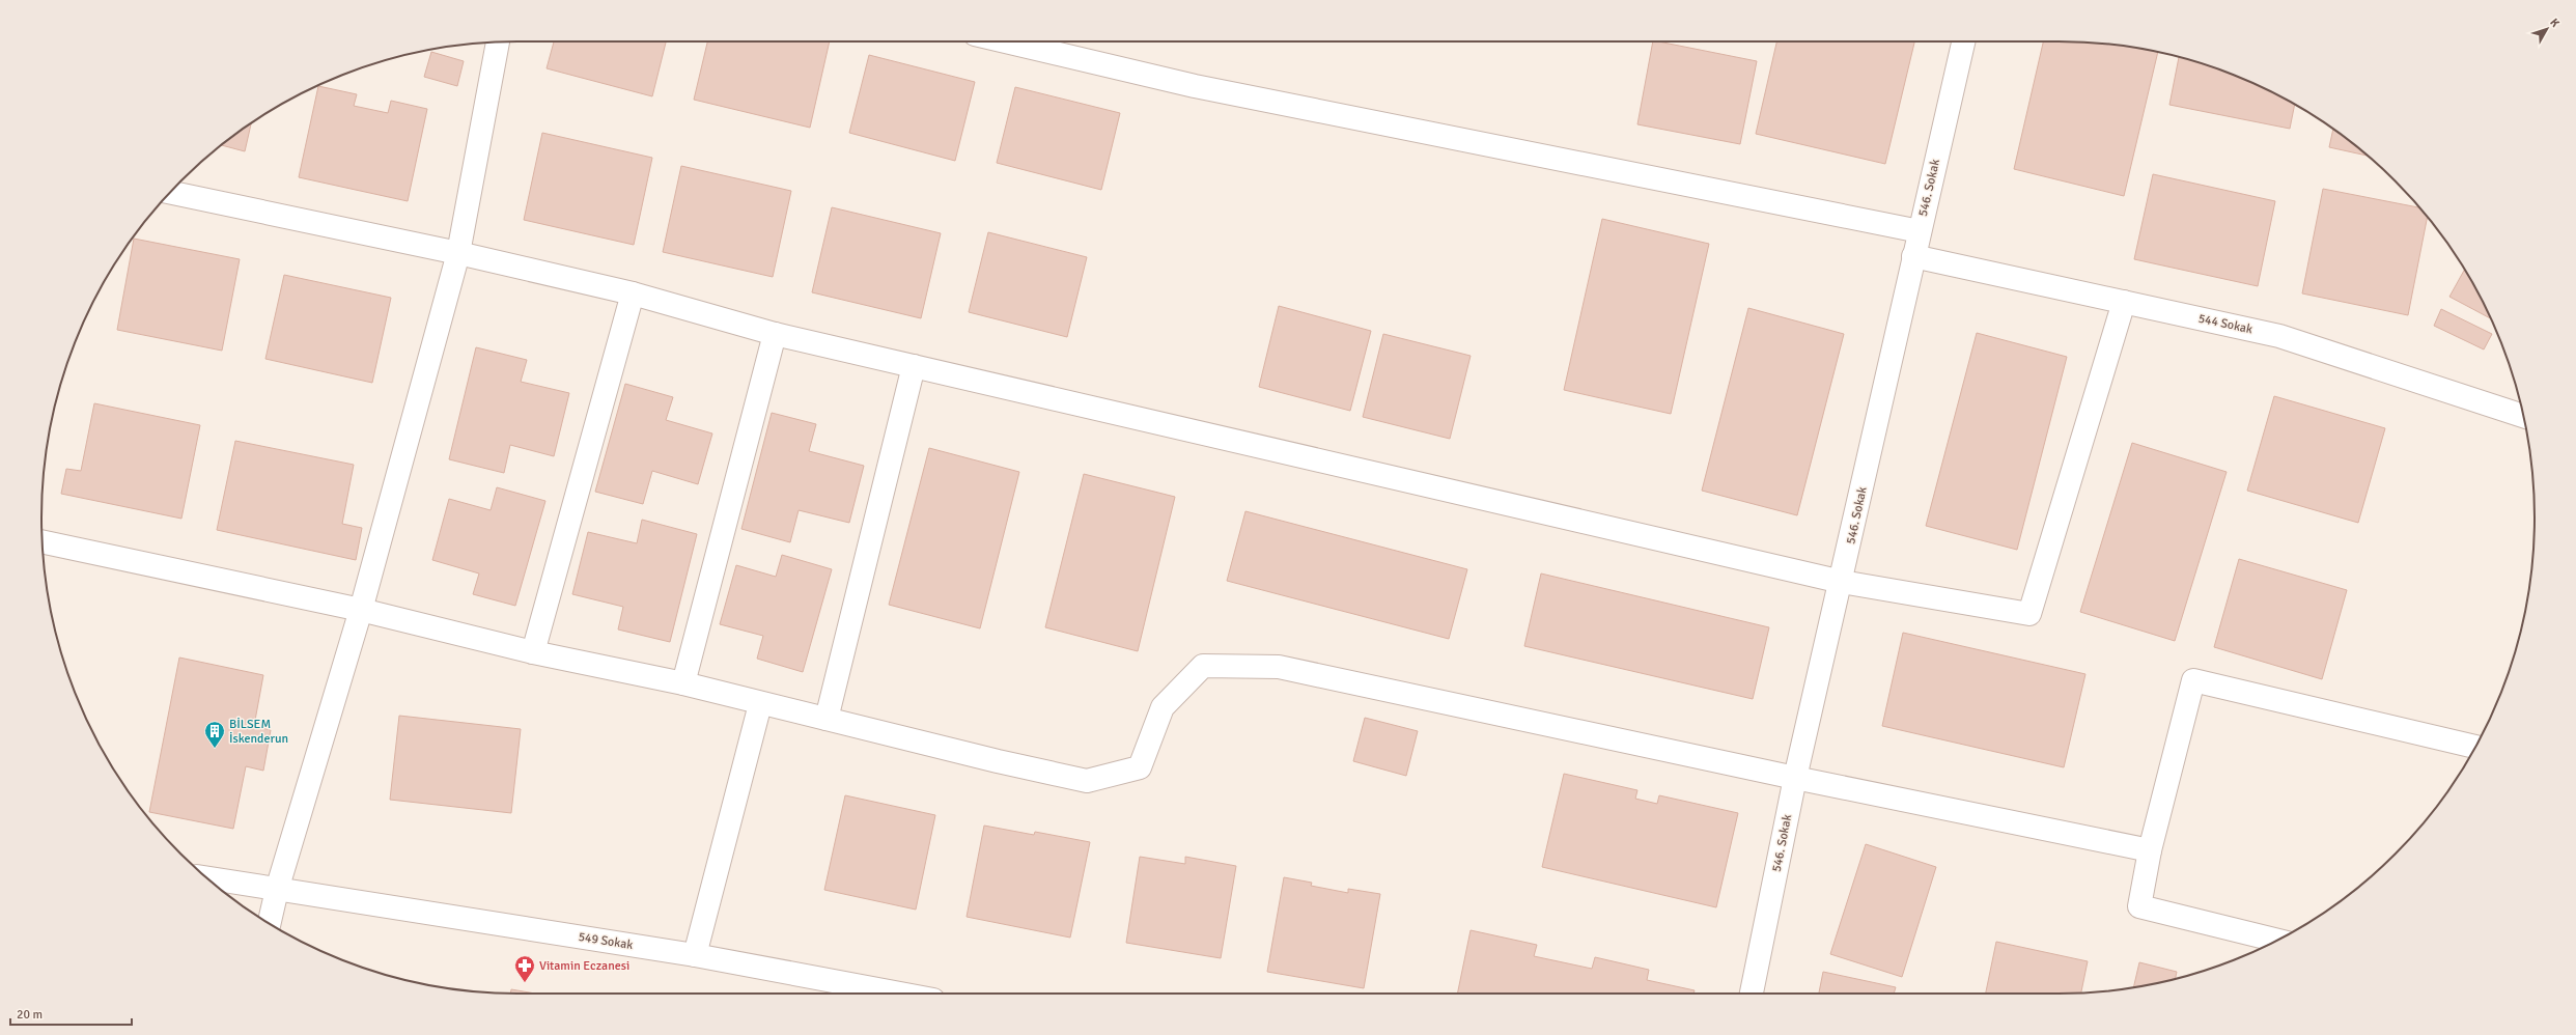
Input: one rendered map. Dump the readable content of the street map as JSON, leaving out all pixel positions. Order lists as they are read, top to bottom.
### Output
{
  "streets": {
    "street": ["546. Sokak", "544 Sokak", "549 Sokak"]
  },
  "crossings": [
    ["546. Sokak", "544 Sokak"]
  ],
  "places": {
    "building": ["BİLSEM İskenderun"],
    "pharmacy": ["Vitamin Eczanesi"]
  },
  "scale_bar": "20 m",
  "north": "top right"
}
